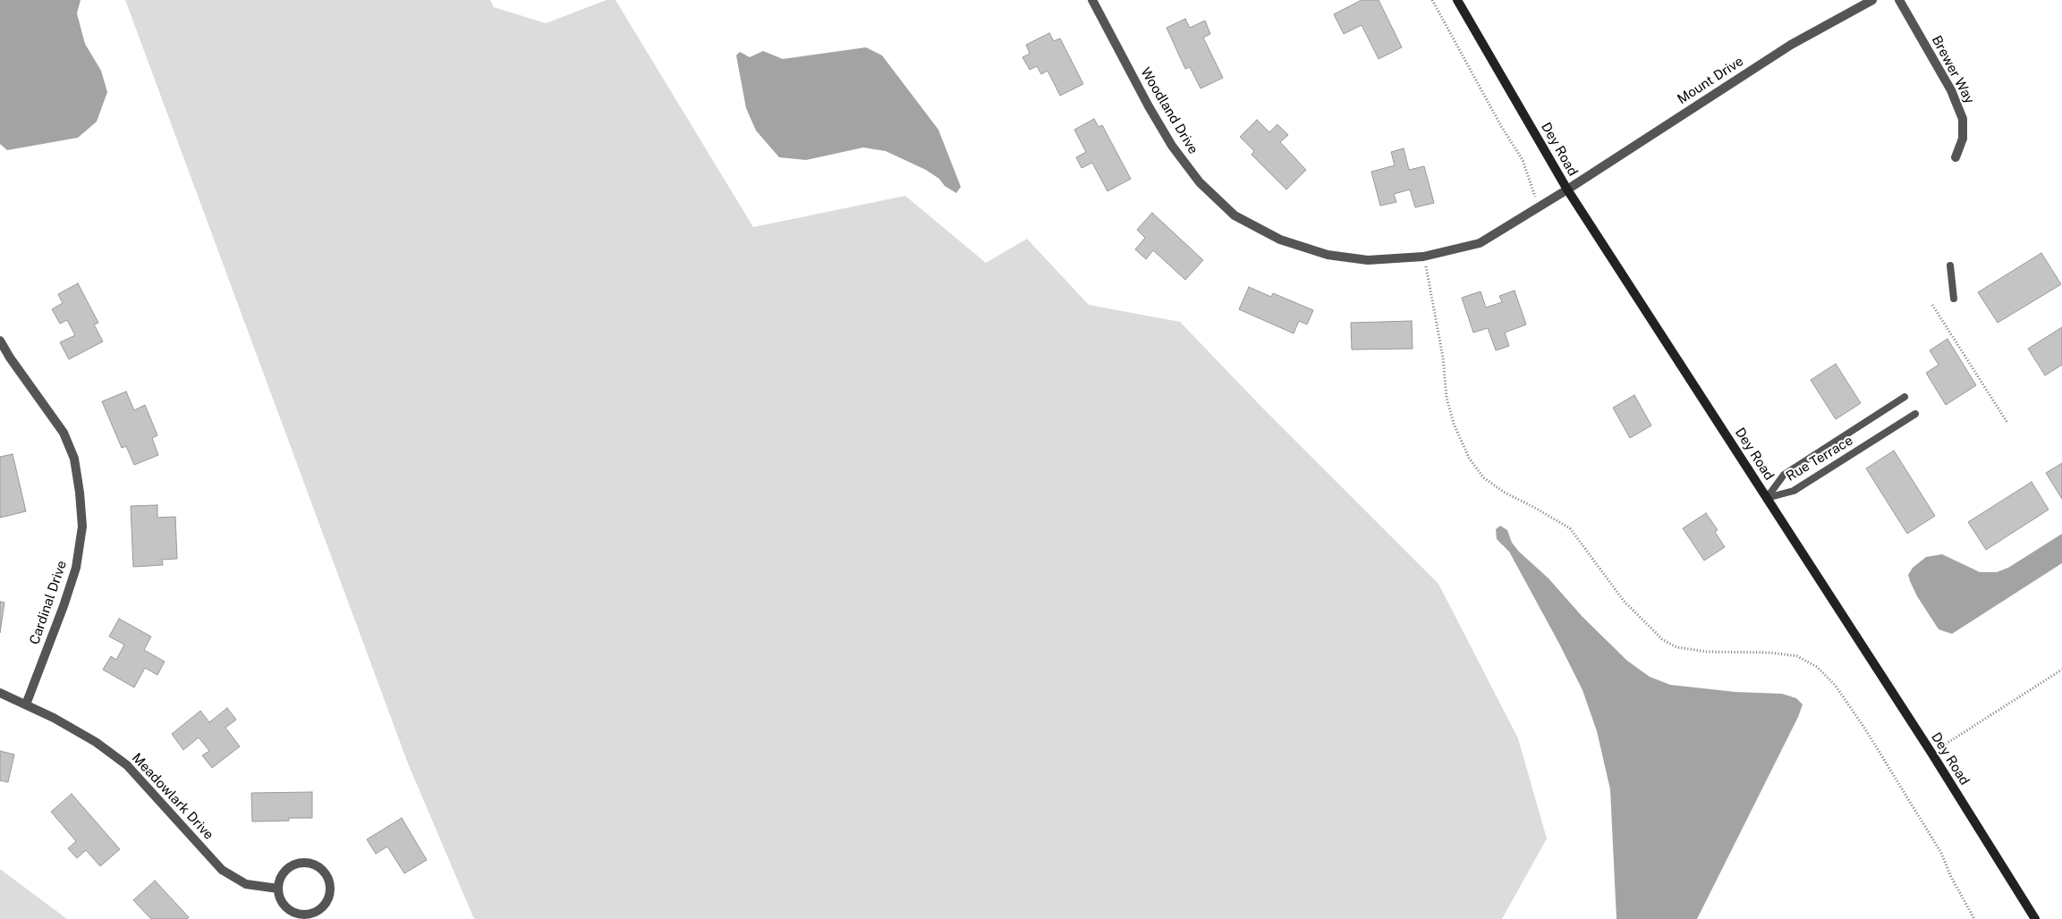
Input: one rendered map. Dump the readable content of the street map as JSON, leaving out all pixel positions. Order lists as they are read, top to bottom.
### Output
{
  "streets": {
    "main road": ["Dey Road"],
    "street": [
      "Brewer Way",
      "Mount Drive",
      "Woodland Drive",
      "Cardinal Drive",
      "Meadowlark Drive"
    ],
    "lane": ["Rue Terrace"]
  },
  "crossings": [
    ["Mount Drive", "Woodland Drive"],
    ["Mount Drive", "Dey Road"],
    ["Woodland Drive", "Dey Road"],
    ["Dey Road", "Rue Terrace"],
    ["Cardinal Drive", "Meadowlark Drive"]
  ]
}
